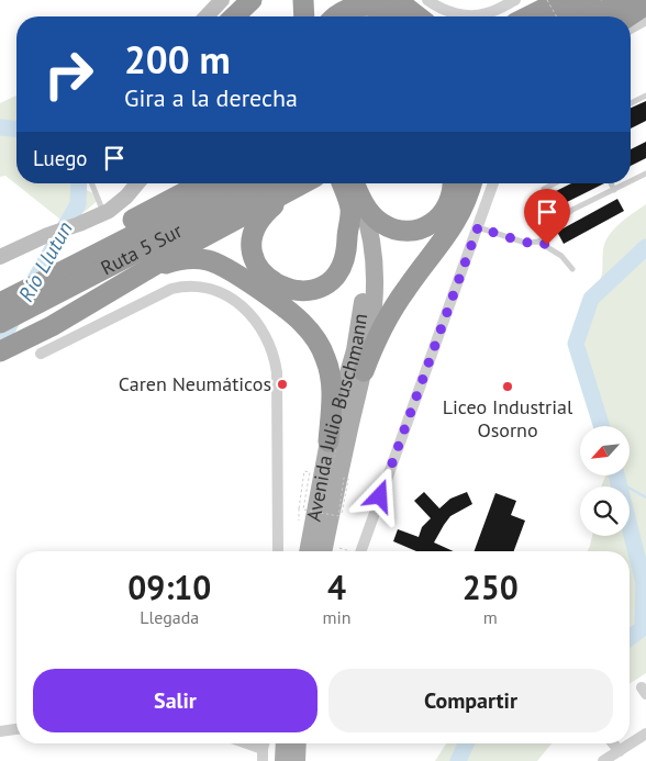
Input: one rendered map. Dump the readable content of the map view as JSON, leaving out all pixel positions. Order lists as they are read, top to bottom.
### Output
{
  "streets": {
    "highway": ["Ruta 5 Sur"],
    "main road": ["Avenida Julio Buschmann"]
  },
  "water": ["Río Llutun"],
  "places": ["Caren Neumáticos", "Liceo Industrial Osorno"],
  "north": "bottom left",
  "page": {
    "turn": ["200 m", "Gira a la derecha"],
    "then": "Luego",
    "eta": [
      "09:10",
      "Llegada",
      "4",
      "min",
      "250",
      "m"
    ],
    "buttons": ["Salir", "Compartir"]
  }
}
